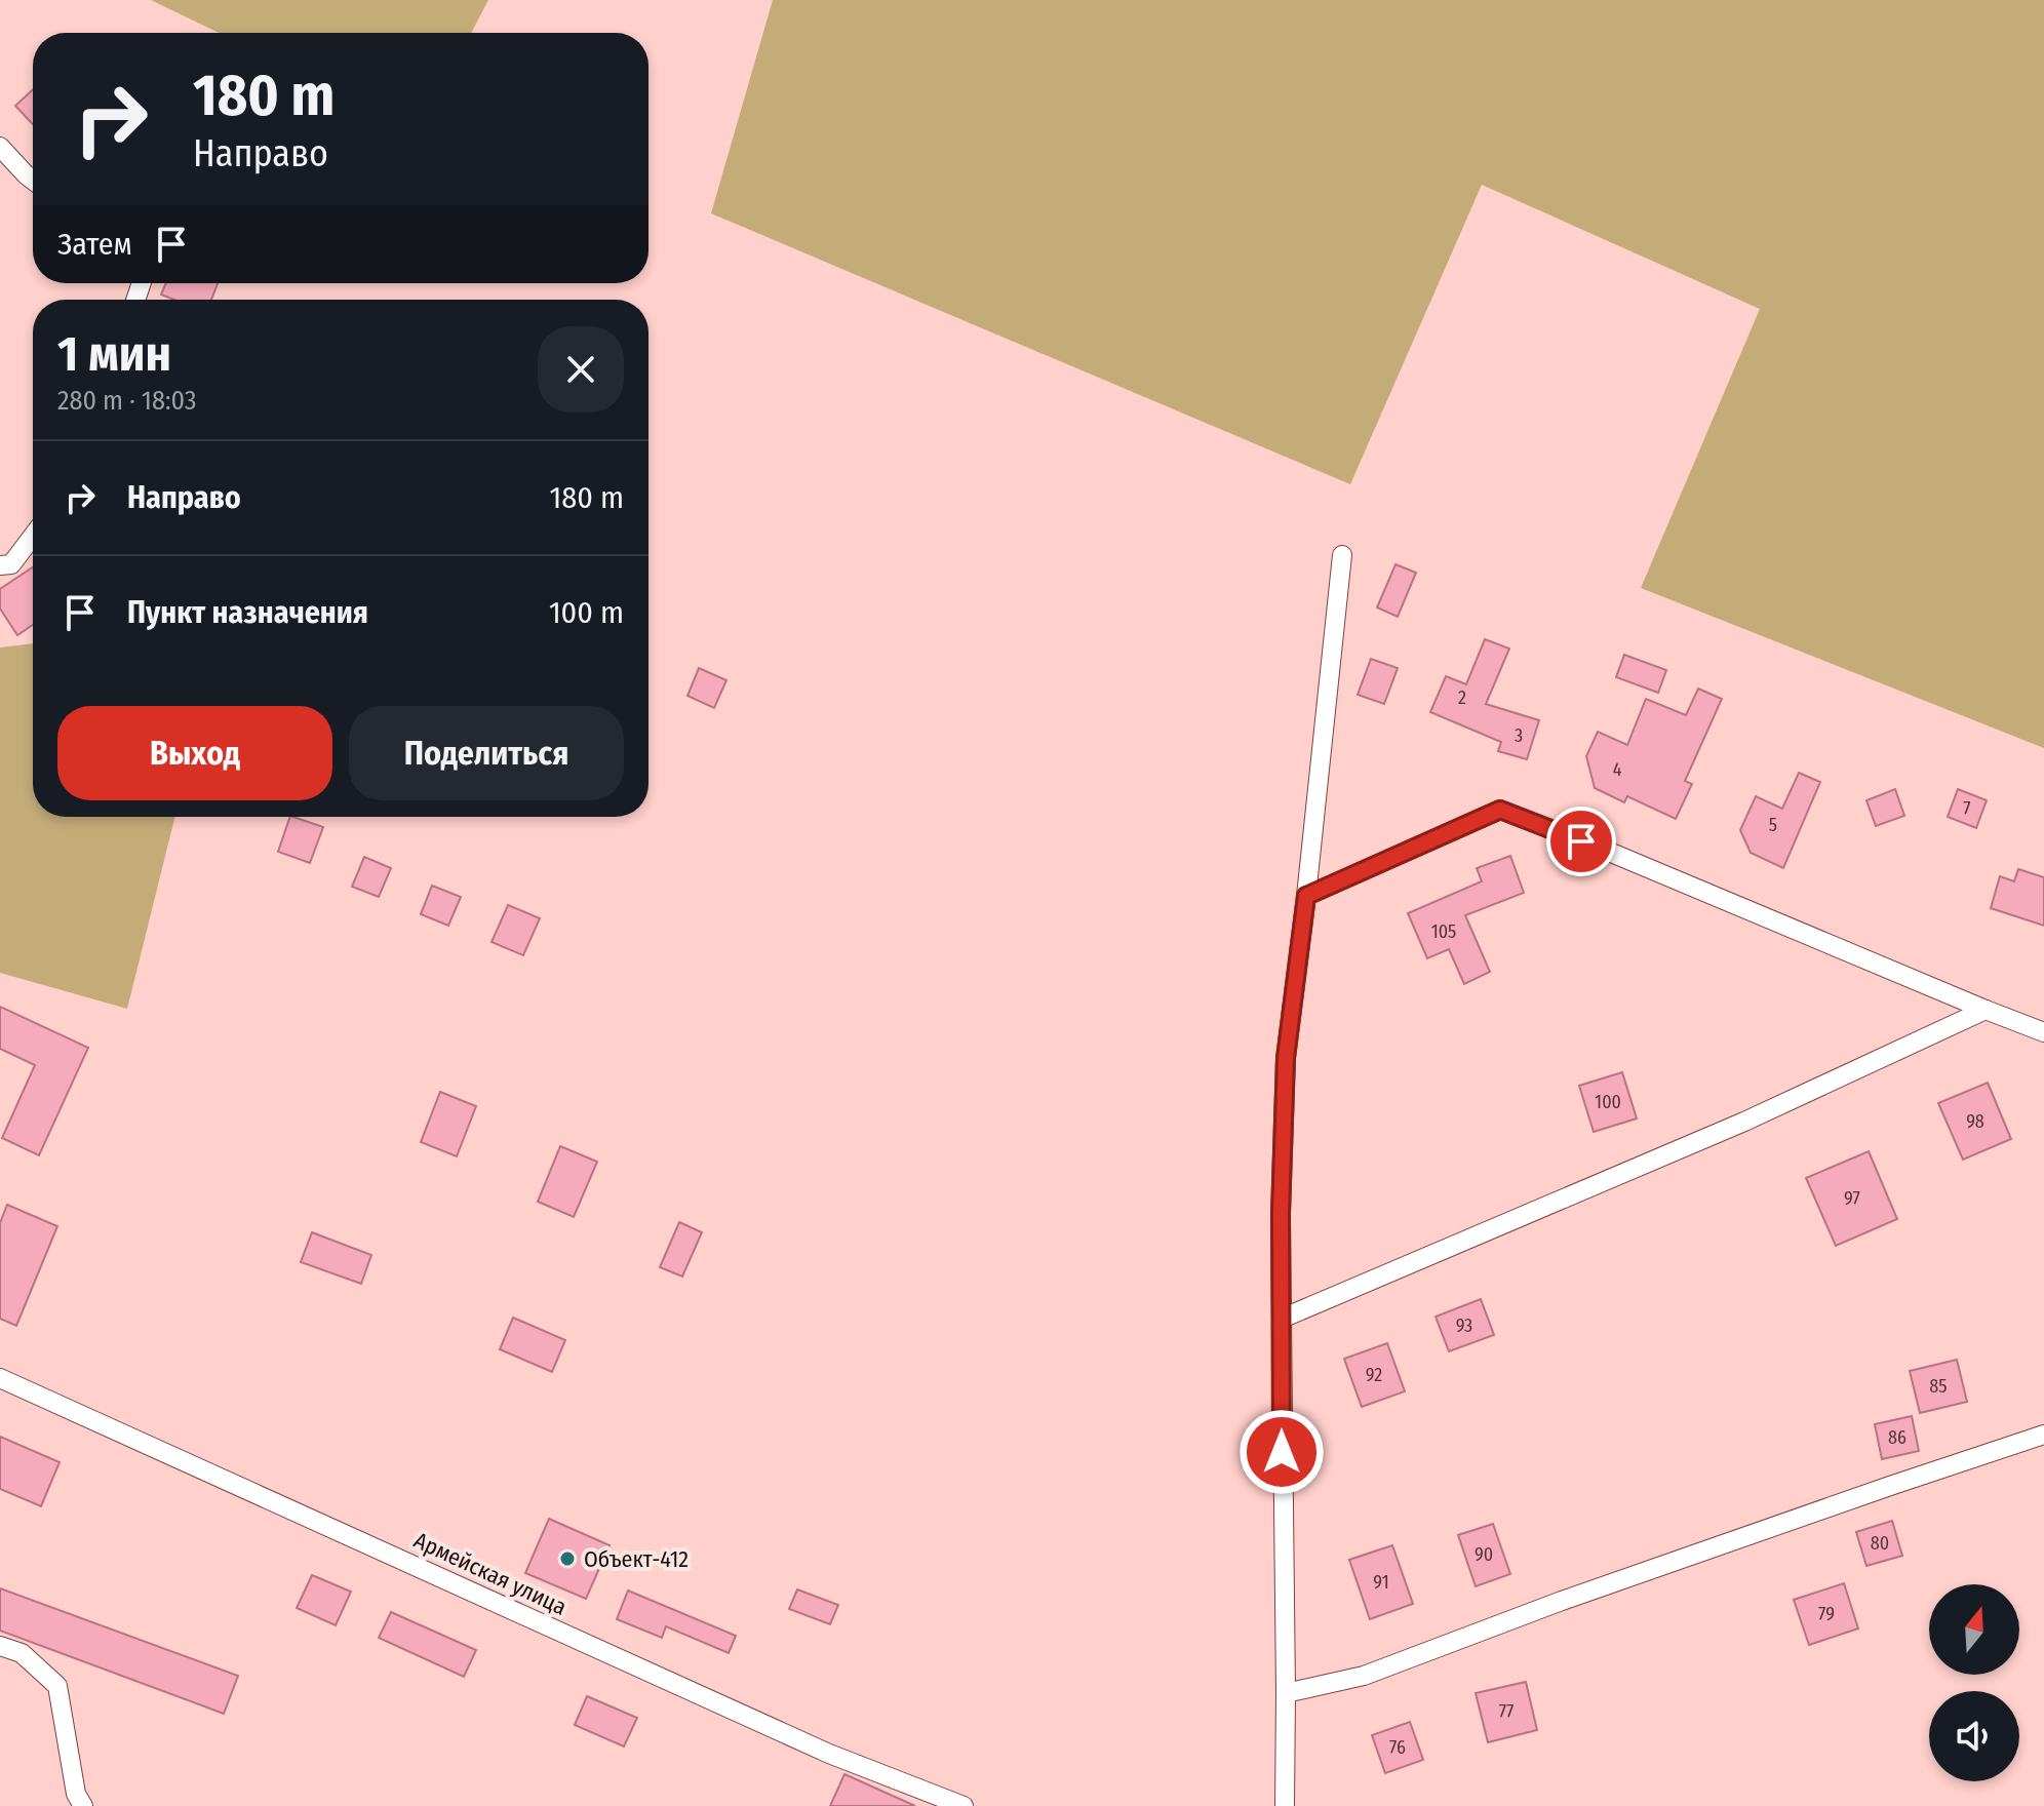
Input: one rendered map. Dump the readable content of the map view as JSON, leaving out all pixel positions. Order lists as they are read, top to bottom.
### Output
{
  "streets": {
    "street": ["Армейская улица"]
  },
  "places": ["Объект-412"],
  "house_numbers": [
    "2",
    "3",
    "4",
    "7",
    "5",
    "105",
    "100",
    "98",
    "97",
    "93",
    "92",
    "85",
    "86",
    "80",
    "90",
    "91",
    "79",
    "77",
    "76"
  ],
  "north": "top",
  "page": {
    "turn": ["180 m", "Направо"],
    "then": "Затем",
    "heading": ["1 мин", "280 m · 18:03"],
    "list": [
      {
        "name": "Направо",
        "value": "180 m"
      },
      {
        "name": "Пункт назначения",
        "value": "100 m"
      }
    ],
    "buttons": ["Выход", "Поделиться"]
  }
}
